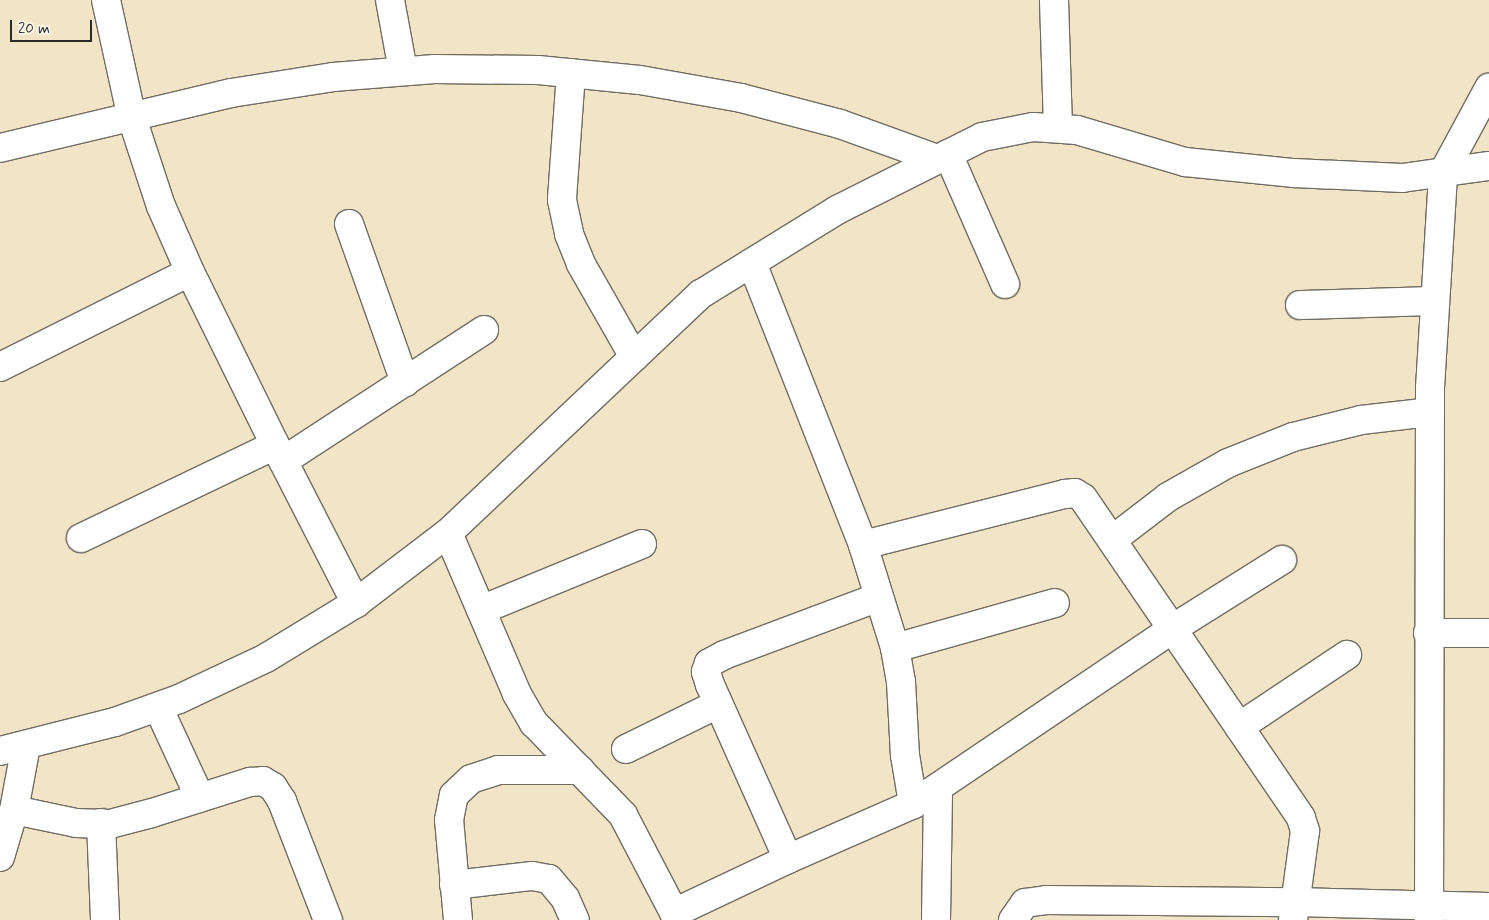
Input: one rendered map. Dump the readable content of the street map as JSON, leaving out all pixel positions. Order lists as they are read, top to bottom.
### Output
{
  "scale_bar": "20 m"
}
